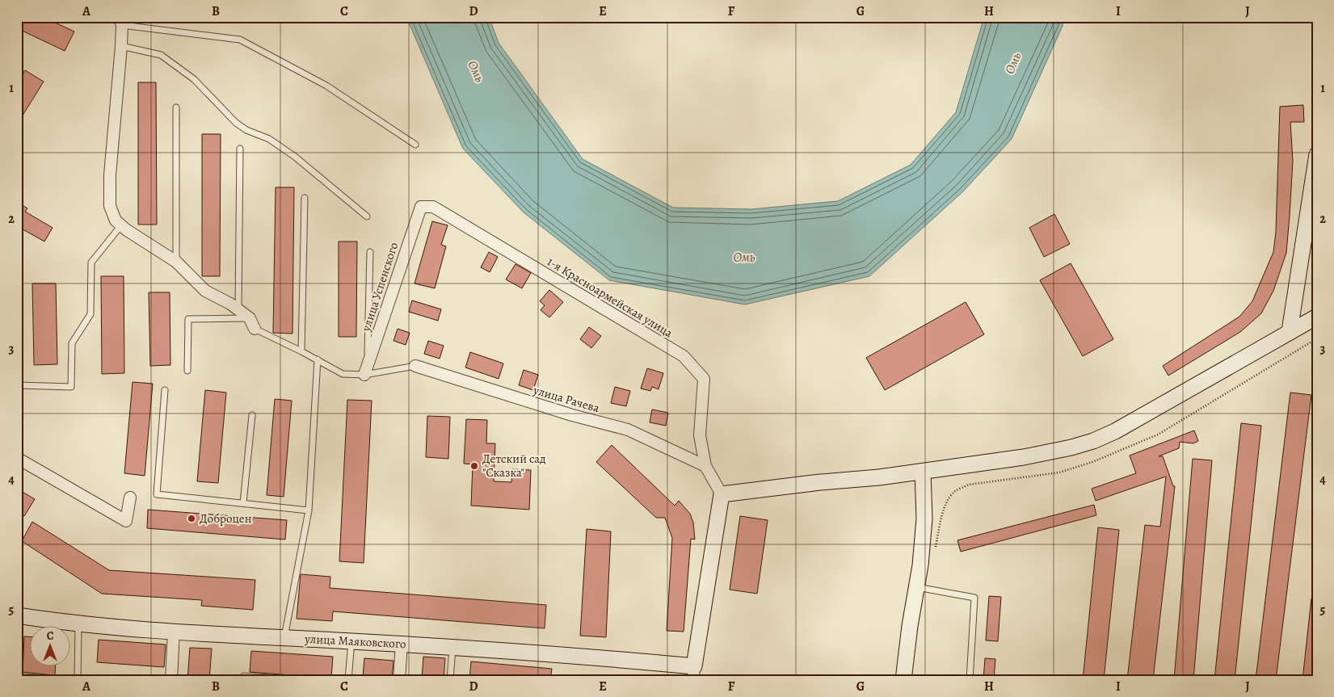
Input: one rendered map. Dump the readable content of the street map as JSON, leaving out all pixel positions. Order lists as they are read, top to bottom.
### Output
{
  "streets": {
    "street": [
      "улица Успенского",
      "1-я Красноармейская улица",
      "улица Рачева",
      "улица Маяковского"
    ]
  },
  "crossings": [
    ["улица Успенского", "1-я Красноармейская улица"],
    ["1-я Красноармейская улица", "улица Рачева"]
  ],
  "water": ["Омь"],
  "places": ["Детский сад \"Сказка\"", "Доброцен"],
  "north": "top",
  "grid": {
    "columns": [
      "A",
      "B",
      "C",
      "D",
      "E",
      "F",
      "G",
      "H",
      "I",
      "J"
    ],
    "rows": [
      "1",
      "2",
      "3",
      "4",
      "5"
    ]
  }
}
